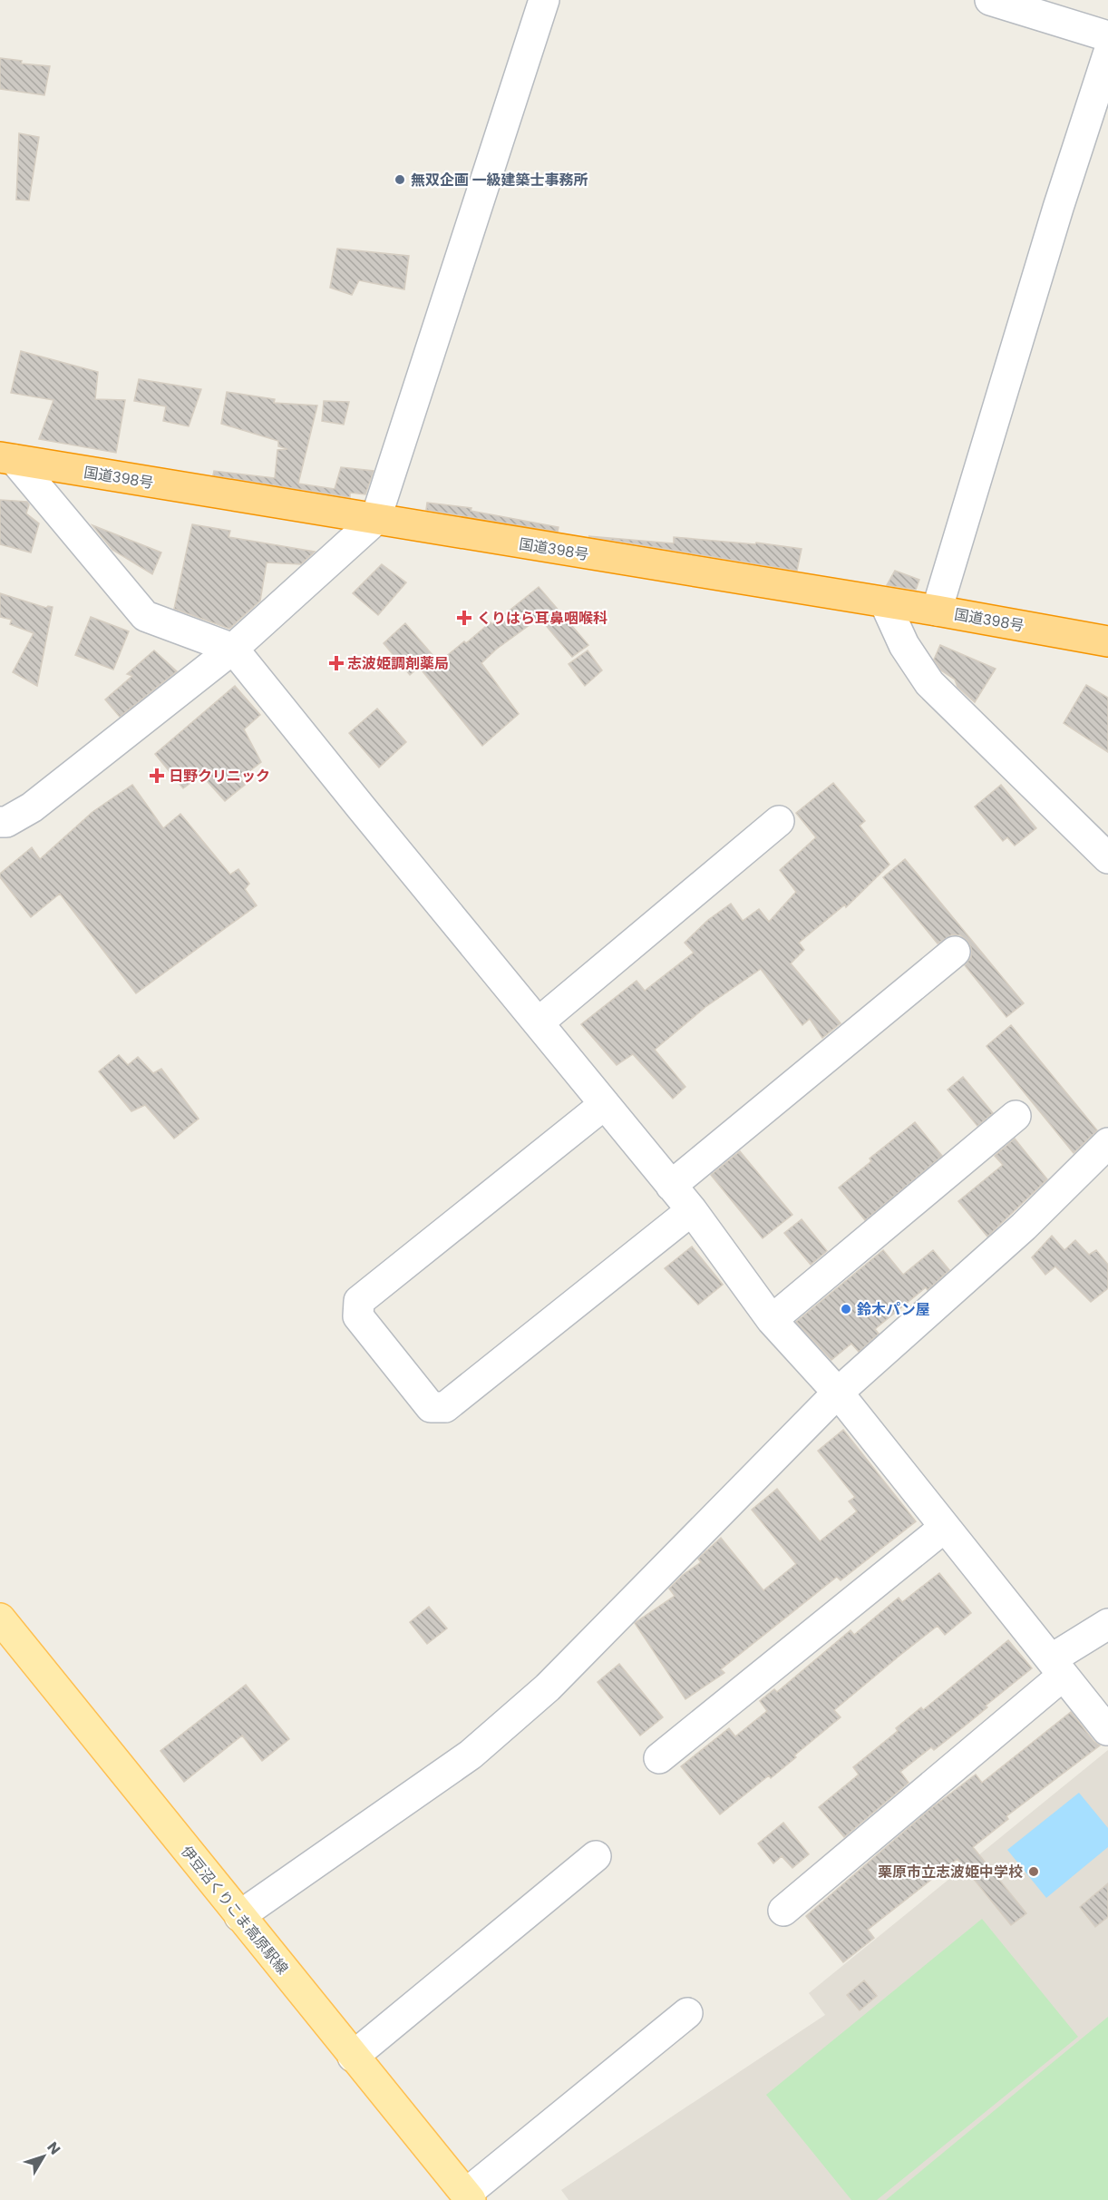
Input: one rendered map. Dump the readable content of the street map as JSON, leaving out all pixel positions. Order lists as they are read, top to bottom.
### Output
{
  "streets": {
    "highway": ["国道398号"],
    "main road": ["伊豆沼くりこま高原駅線"]
  },
  "places": {
    "other": ["無双企画 一級建築士事務所", "鈴木パン屋", "栗原市立志波姫中学校"],
    "health": ["くりはら耳鼻咽喉科", "志波姫調剤薬局", "日野クリニック"]
  },
  "north": "top right"
}
